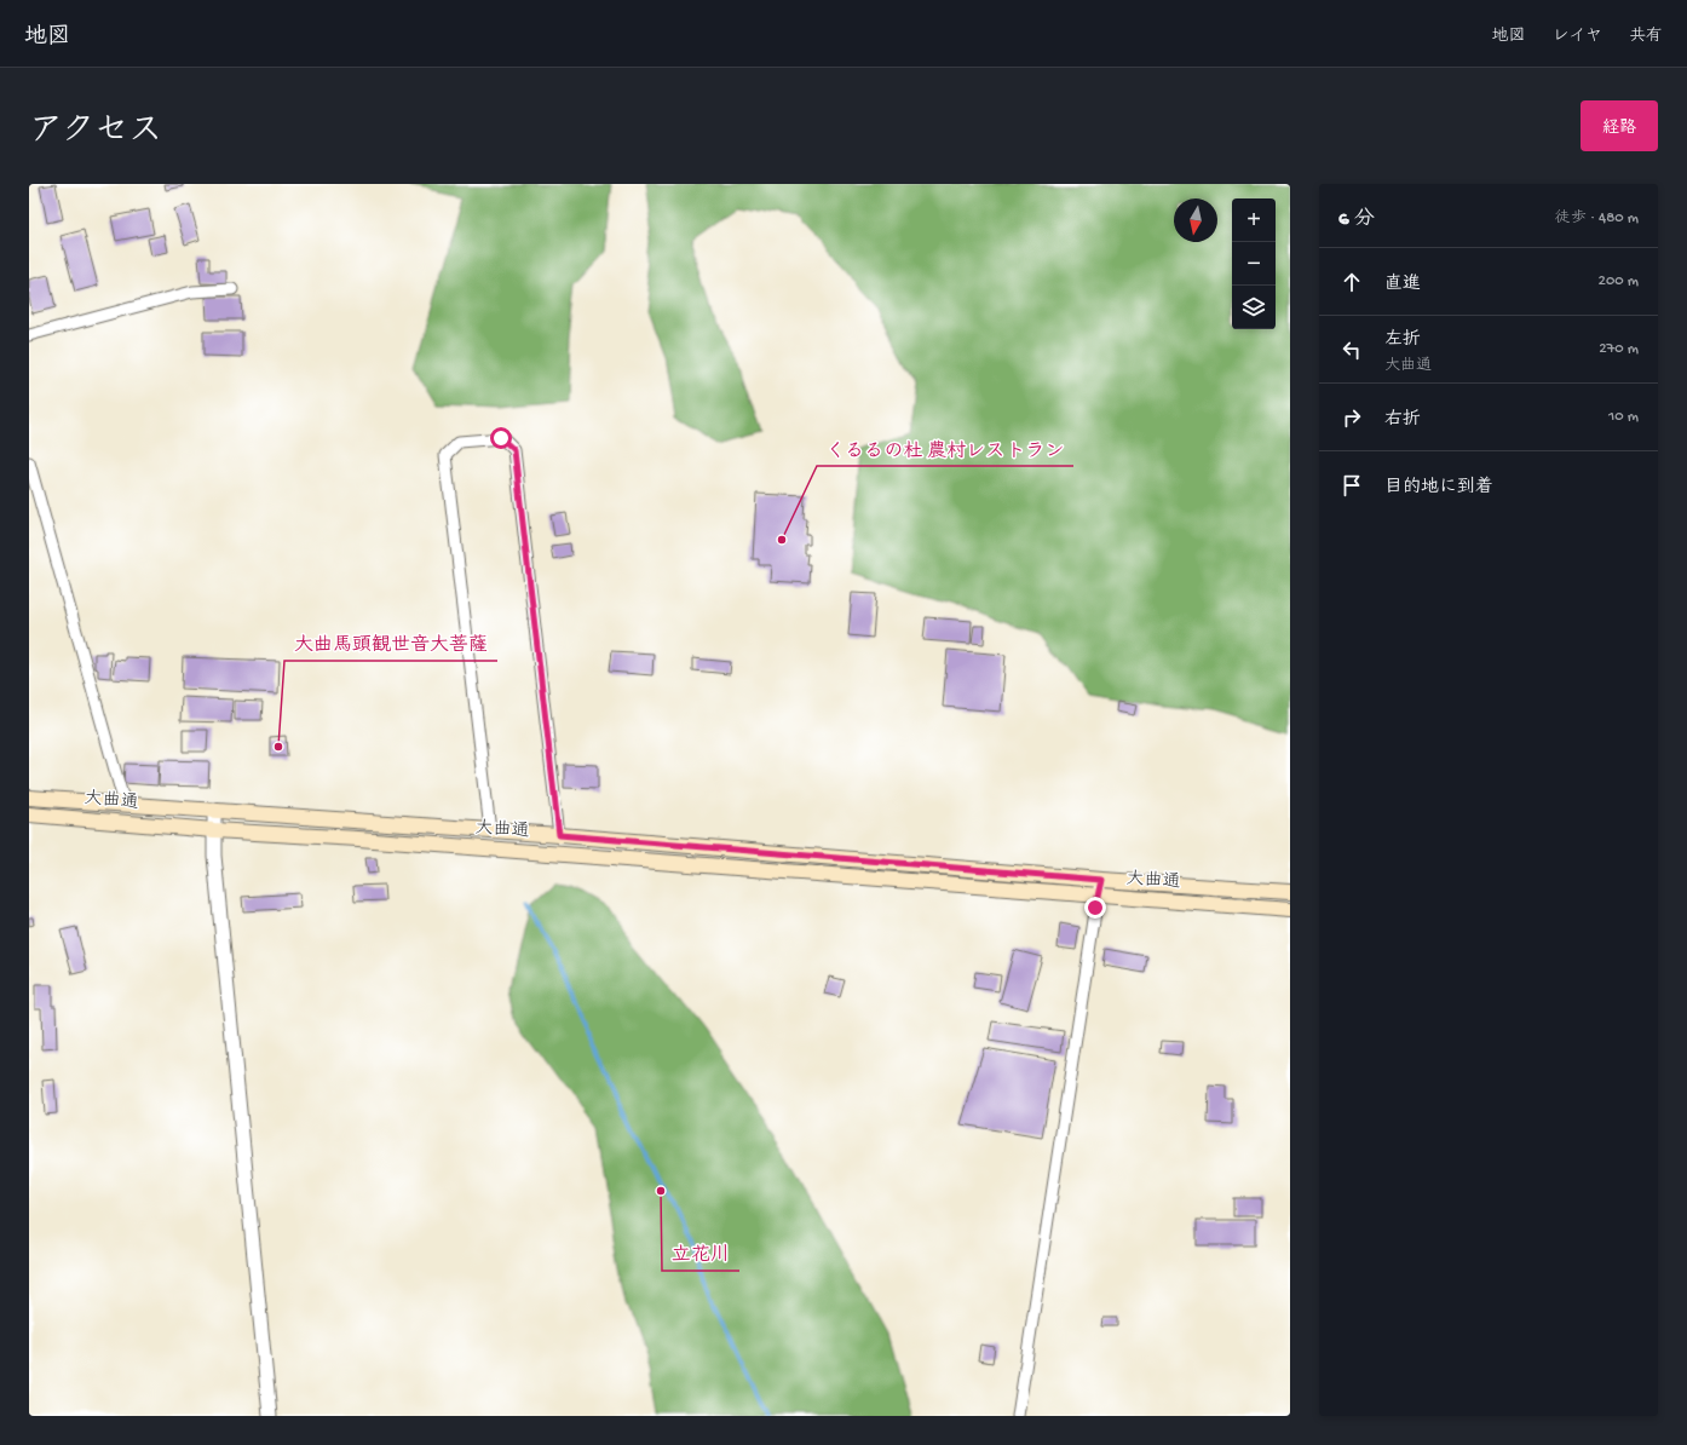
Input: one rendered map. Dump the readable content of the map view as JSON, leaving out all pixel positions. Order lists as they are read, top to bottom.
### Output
{
  "streets": {
    "main road": ["大曲通"]
  },
  "places": ["くるるの杜 農村レストラン", "大曲馬頭観世音大菩薩", "立花川"],
  "north": "bottom",
  "page": {
    "header": "地図",
    "nav": ["地図", "レイヤ", "共有"],
    "title": "アクセス",
    "buttons": "経路",
    "heading": ["6 分", "徒歩 · 480 m"],
    "map_buttons": ["+", "−"],
    "list": [
      ["直進", "200 m"],
      ["左折", "大曲通", "270 m"],
      ["右折", "10 m"],
      "目的地に到着"
    ]
  }
}
